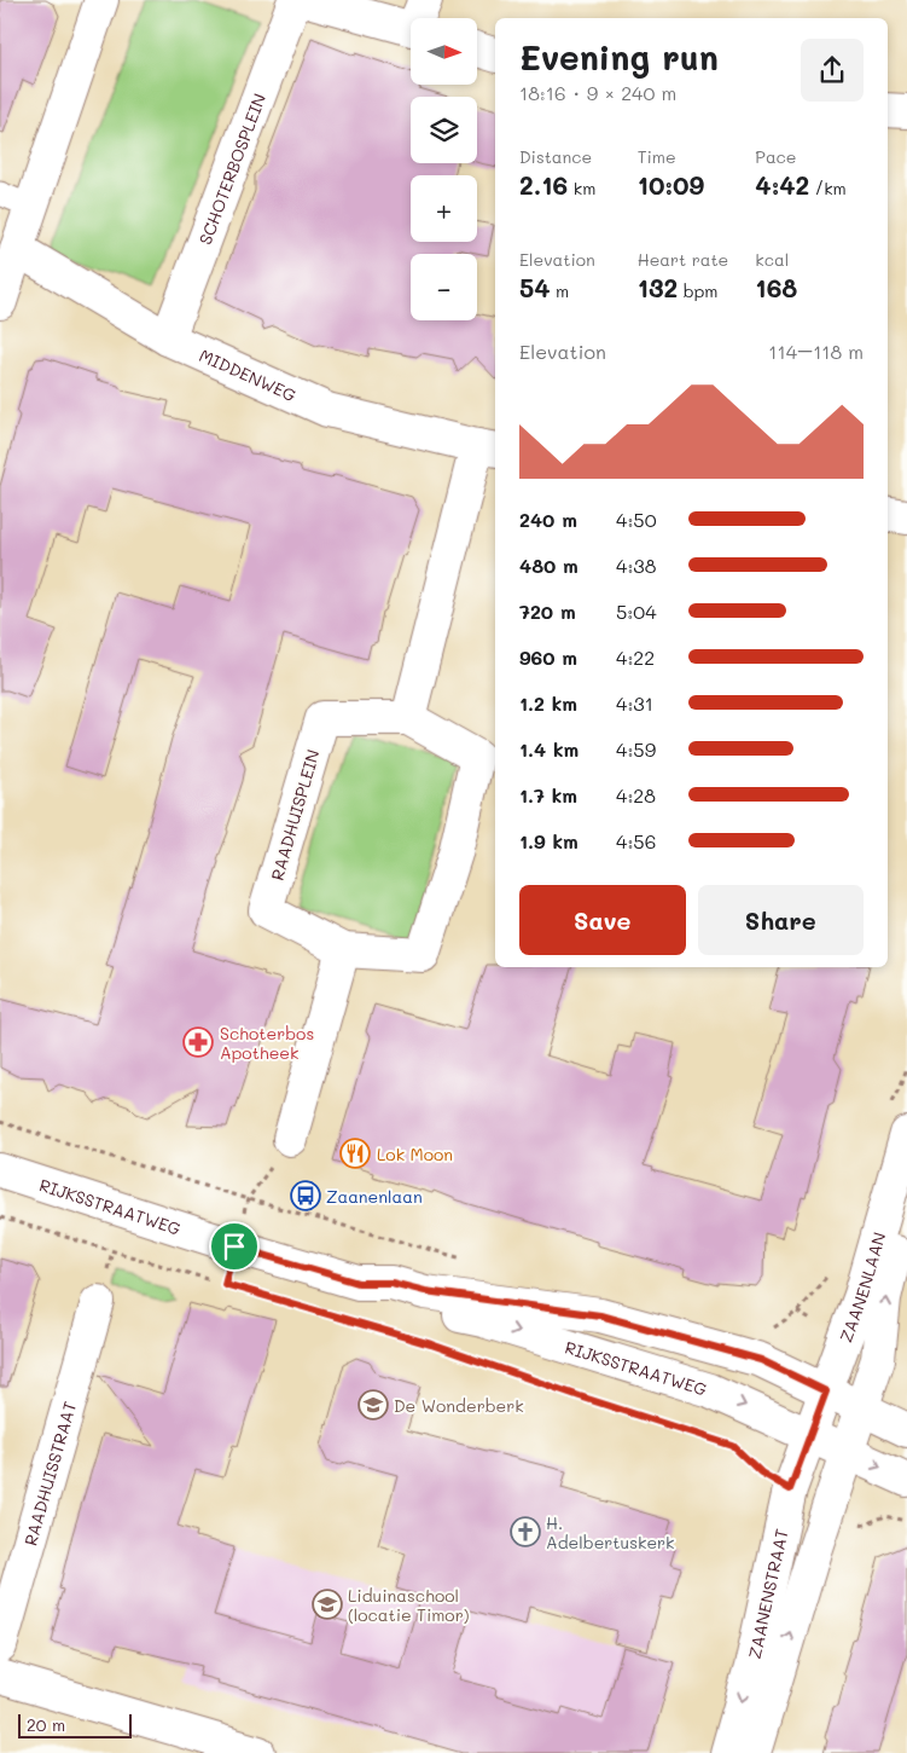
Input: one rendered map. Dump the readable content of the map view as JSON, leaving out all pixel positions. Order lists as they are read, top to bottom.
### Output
{
  "streets": {
    "street": [
      "SCHOTERBOSPLEIN",
      "MIDDENWEG",
      "RAADHUISPLEIN",
      "RIJKSSTRAATWEG",
      "ZAANENLAAN",
      "RAADHUISSTRAAT",
      "ZAANENSTRAAT"
    ]
  },
  "crossings": [
    ["SCHOTERBOSPLEIN", "MIDDENWEG"],
    ["RIJKSSTRAATWEG", "ZAANENLAAN"],
    ["RIJKSSTRAATWEG", "ZAANENSTRAAT"],
    ["ZAANENLAAN", "ZAANENSTRAAT"]
  ],
  "places": {
    "pharmacy": ["Schoterbos Apotheek"],
    "restaurant": ["Lok Moon"],
    "bus stop": ["Zaanenlaan"],
    "school or university": ["De Wonderberk", "Liduinaschool (locatie Timor)"],
    "church": ["H. Adelbertuskerk"]
  },
  "scale_bar": "20 m",
  "north": "right",
  "page": {
    "map_buttons": ["+", "−"],
    "heading": ["Evening run", "18:16 · 9 × 240 m"],
    "stats": [
      ["Distance", "2.16 km"],
      ["Time", "10:09"],
      ["Pace", "4:42 /km"],
      ["Elevation", "54 m"],
      ["Heart rate", "132 bpm"],
      ["kcal", "168"]
    ],
    "chart": ["Elevation", "114–118 m"],
    "list": [
      {
        "name": "240 m",
        "note": "4:50"
      },
      {
        "name": "480 m",
        "note": "4:38"
      },
      {
        "name": "720 m",
        "note": "5:04"
      },
      {
        "name": "960 m",
        "note": "4:22"
      },
      {
        "name": "1.2 km",
        "note": "4:31"
      },
      {
        "name": "1.4 km",
        "note": "4:59"
      },
      {
        "name": "1.7 km",
        "note": "4:28"
      },
      {
        "name": "1.9 km",
        "note": "4:56"
      }
    ],
    "buttons": ["Save", "Share"],
    "scale": "20 m"
  }
}
